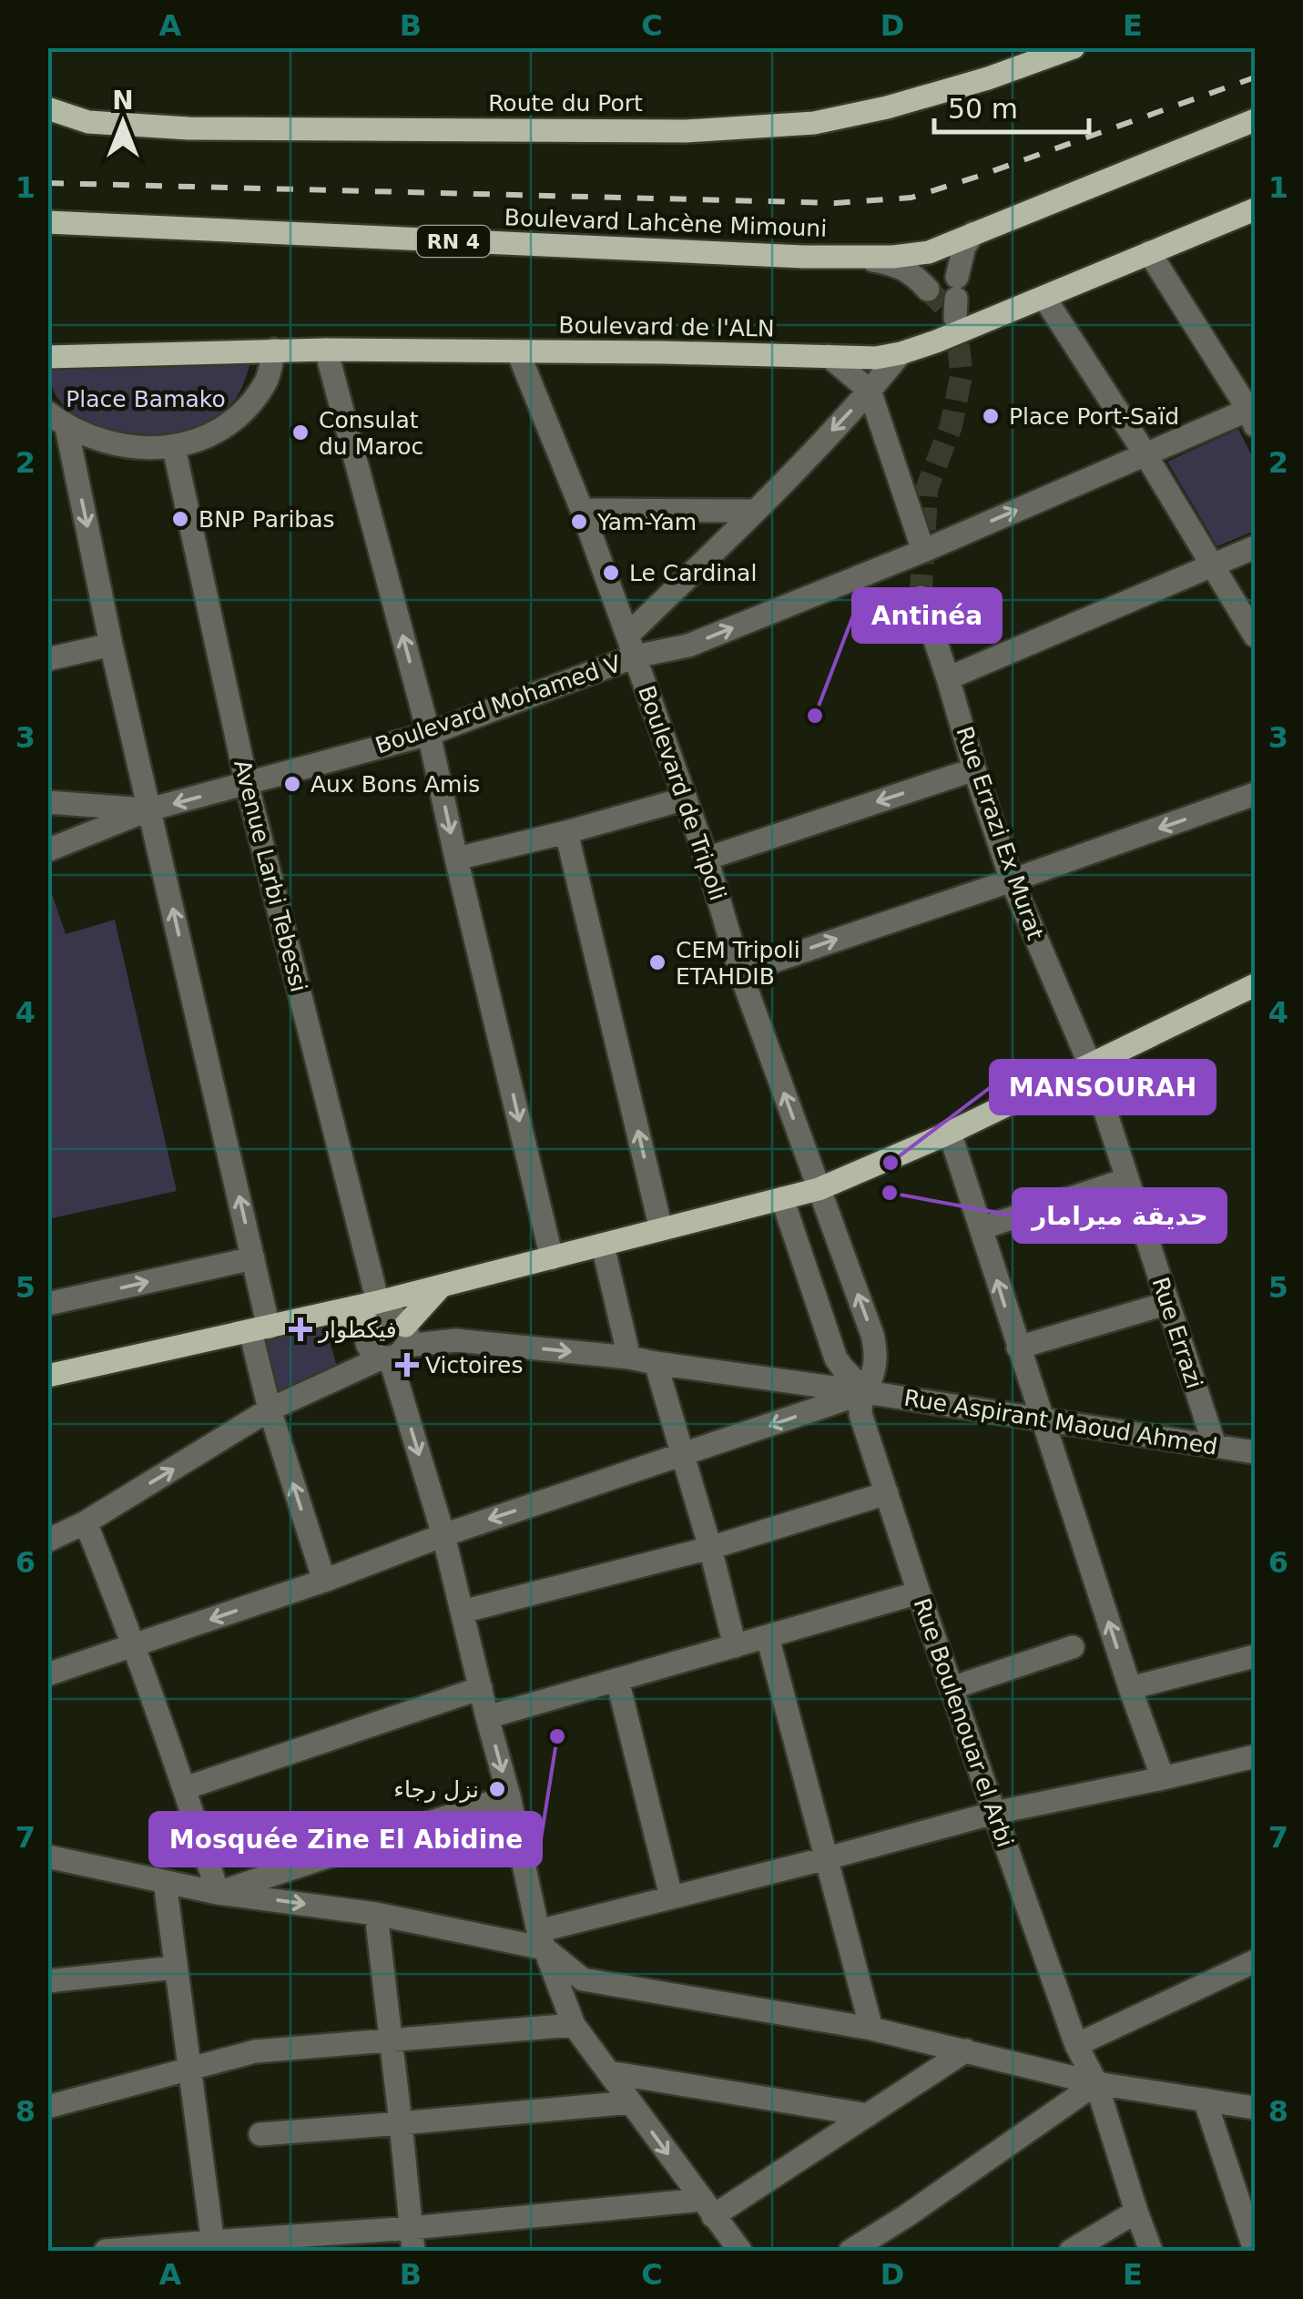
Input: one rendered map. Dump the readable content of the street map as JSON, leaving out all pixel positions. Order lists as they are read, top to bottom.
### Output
{
  "streets": {
    "main road": [
      "Route du Port",
      "Boulevard Lahcène Mimouni",
      "RN 4",
      "Boulevard de l'ALN"
    ],
    "street": [
      "Boulevard Mohamed V",
      "Boulevard de Tripoli",
      "Rue Errazi Ex Murat",
      "Avenue Larbi Tebessi",
      "Rue Errazi",
      "Rue Aspirant Maoud Ahmed",
      "Rue Boulenouar el Arbi"
    ]
  },
  "crossings": [
    ["Boulevard de l'ALN", "Boulevard de Tripoli"],
    ["Boulevard Mohamed V", "Boulevard de Tripoli"],
    ["Boulevard Mohamed V", "Avenue Larbi Tebessi"],
    ["Boulevard de Tripoli", "Rue Aspirant Maoud Ahmed"],
    ["Boulevard de Tripoli", "Rue Boulenouar el Arbi"],
    ["Rue Errazi Ex Murat", "Rue Errazi"],
    ["Avenue Larbi Tebessi", "Rue Aspirant Maoud Ahmed"],
    ["Rue Errazi", "Rue Aspirant Maoud Ahmed"],
    ["Rue Aspirant Maoud Ahmed", "Rue Boulenouar el Arbi"]
  ],
  "parks": ["Place Bamako"],
  "places": {
    "other": [
      "Place Port-Saïd",
      "Consulat du Maroc",
      "BNP Paribas",
      "Yam-Yam",
      "Le Cardinal",
      "Antinéa",
      "Aux Bons Amis",
      "CEM Tripoli ETAHDIB",
      "MANSOURAH",
      "حديقة ميرامار",
      "Mosquée Zine El Abidine",
      "نزل رجاء"
    ],
    "health": ["فيكطوار", "Victoires"]
  },
  "scale_bar": "50 m",
  "north": "top",
  "grid": {
    "columns": [
      "A",
      "B",
      "C",
      "D",
      "E"
    ],
    "rows": [
      "1",
      "2",
      "3",
      "4",
      "5",
      "6",
      "7",
      "8"
    ]
  }
}
